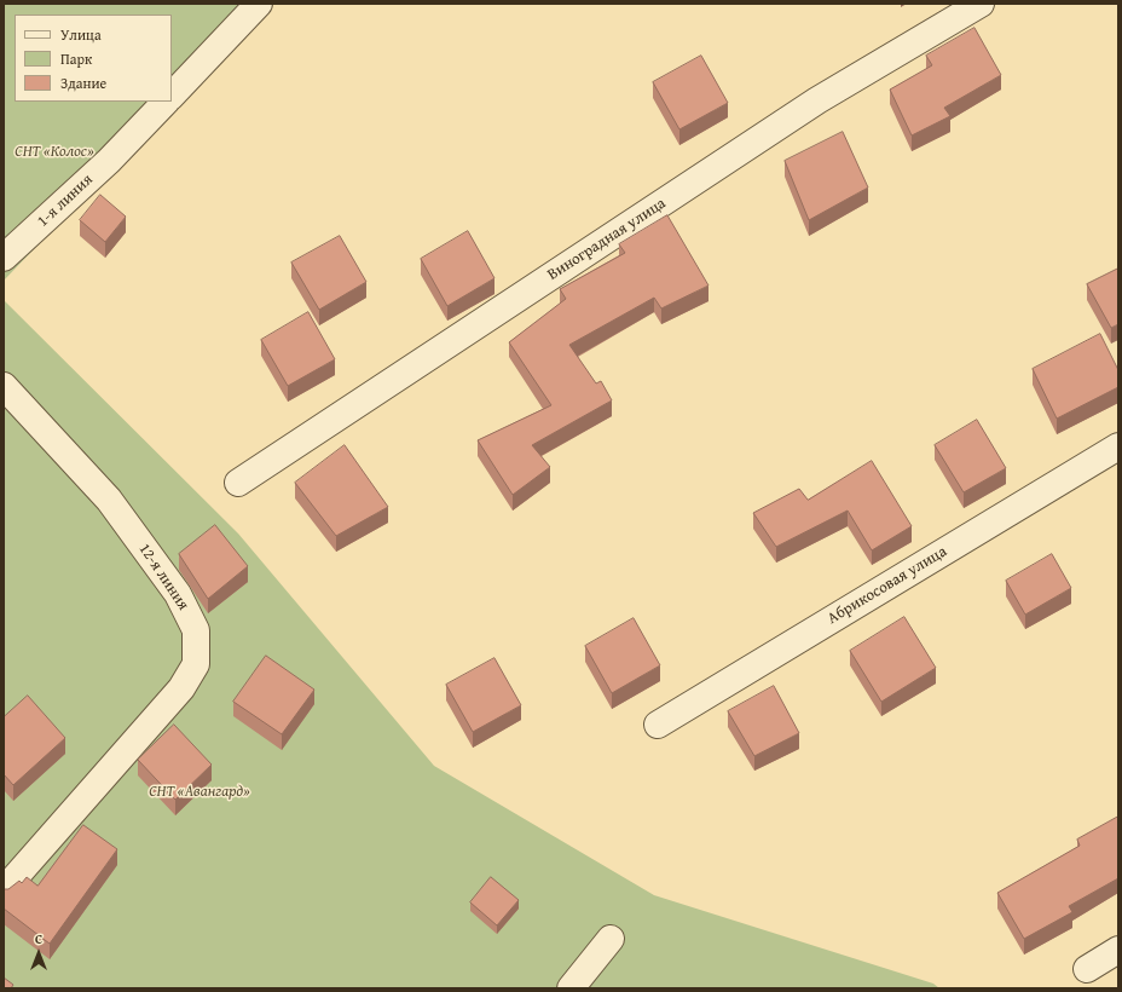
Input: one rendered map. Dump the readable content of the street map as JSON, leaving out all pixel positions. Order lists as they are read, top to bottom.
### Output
{
  "streets": {
    "street": [
      "1-я линия",
      "Виноградная улица",
      "12-я линия",
      "Абрикосовая улица"
    ]
  },
  "parks": ["СНТ «Колос»", "СНТ «Авангард»"],
  "legend": ["Улица", "Парк", "Здание"],
  "north": "top"
}
